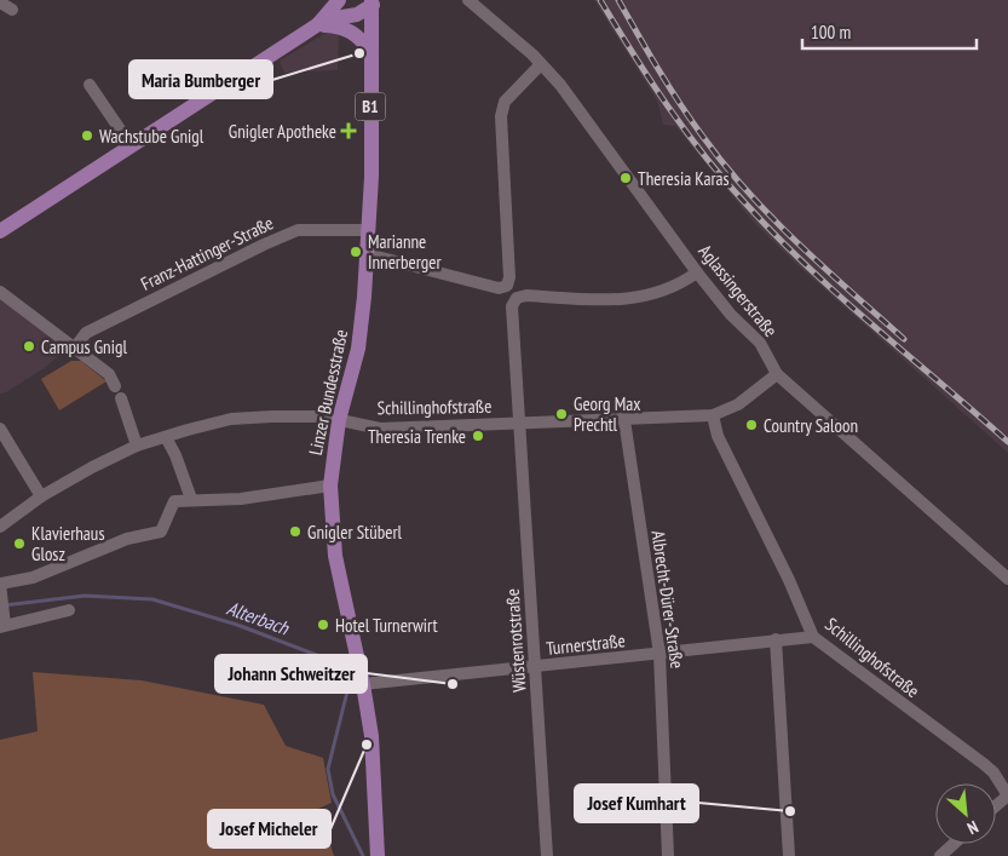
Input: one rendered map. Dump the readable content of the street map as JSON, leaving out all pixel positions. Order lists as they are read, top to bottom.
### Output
{
  "streets": {
    "main road": ["B1", "Linzer Bundesstraße"],
    "street": [
      "Franz-Hattinger-Straße",
      "Aglassingerstraße",
      "Schillinghofstraße",
      "Albrecht-Dürer-Straße",
      "Wüstenrotstraße",
      "Turnerstraße"
    ]
  },
  "crossings": [
    ["Franz-Hattinger-Straße", "Linzer Bundesstraße"],
    ["Aglassingerstraße", "Schillinghofstraße"],
    ["Aglassingerstraße", "Wüstenrotstraße"],
    ["Linzer Bundesstraße", "Schillinghofstraße"],
    ["Linzer Bundesstraße", "Turnerstraße"],
    ["Schillinghofstraße", "Albrecht-Dürer-Straße"],
    ["Schillinghofstraße", "Wüstenrotstraße"],
    ["Schillinghofstraße", "Turnerstraße"],
    ["Albrecht-Dürer-Straße", "Turnerstraße"],
    ["Wüstenrotstraße", "Turnerstraße"]
  ],
  "water": ["Alterbach"],
  "places": {
    "other": [
      "Maria Bumberger",
      "Wachstube Gnigl",
      "Theresia Karas",
      "Marianne Innerberger",
      "Campus Gnigl",
      "Georg Max Prechtl",
      "Country Saloon",
      "Theresia Trenke",
      "Gnigler Stüberl",
      "Klavierhaus Glosz",
      "Hotel Turnerwirt",
      "Johann Schweitzer",
      "Josef Micheler",
      "Josef Kumhart"
    ],
    "health": ["Gnigler Apotheke"]
  },
  "scale_bar": "100 m",
  "north": "bottom right"
}
